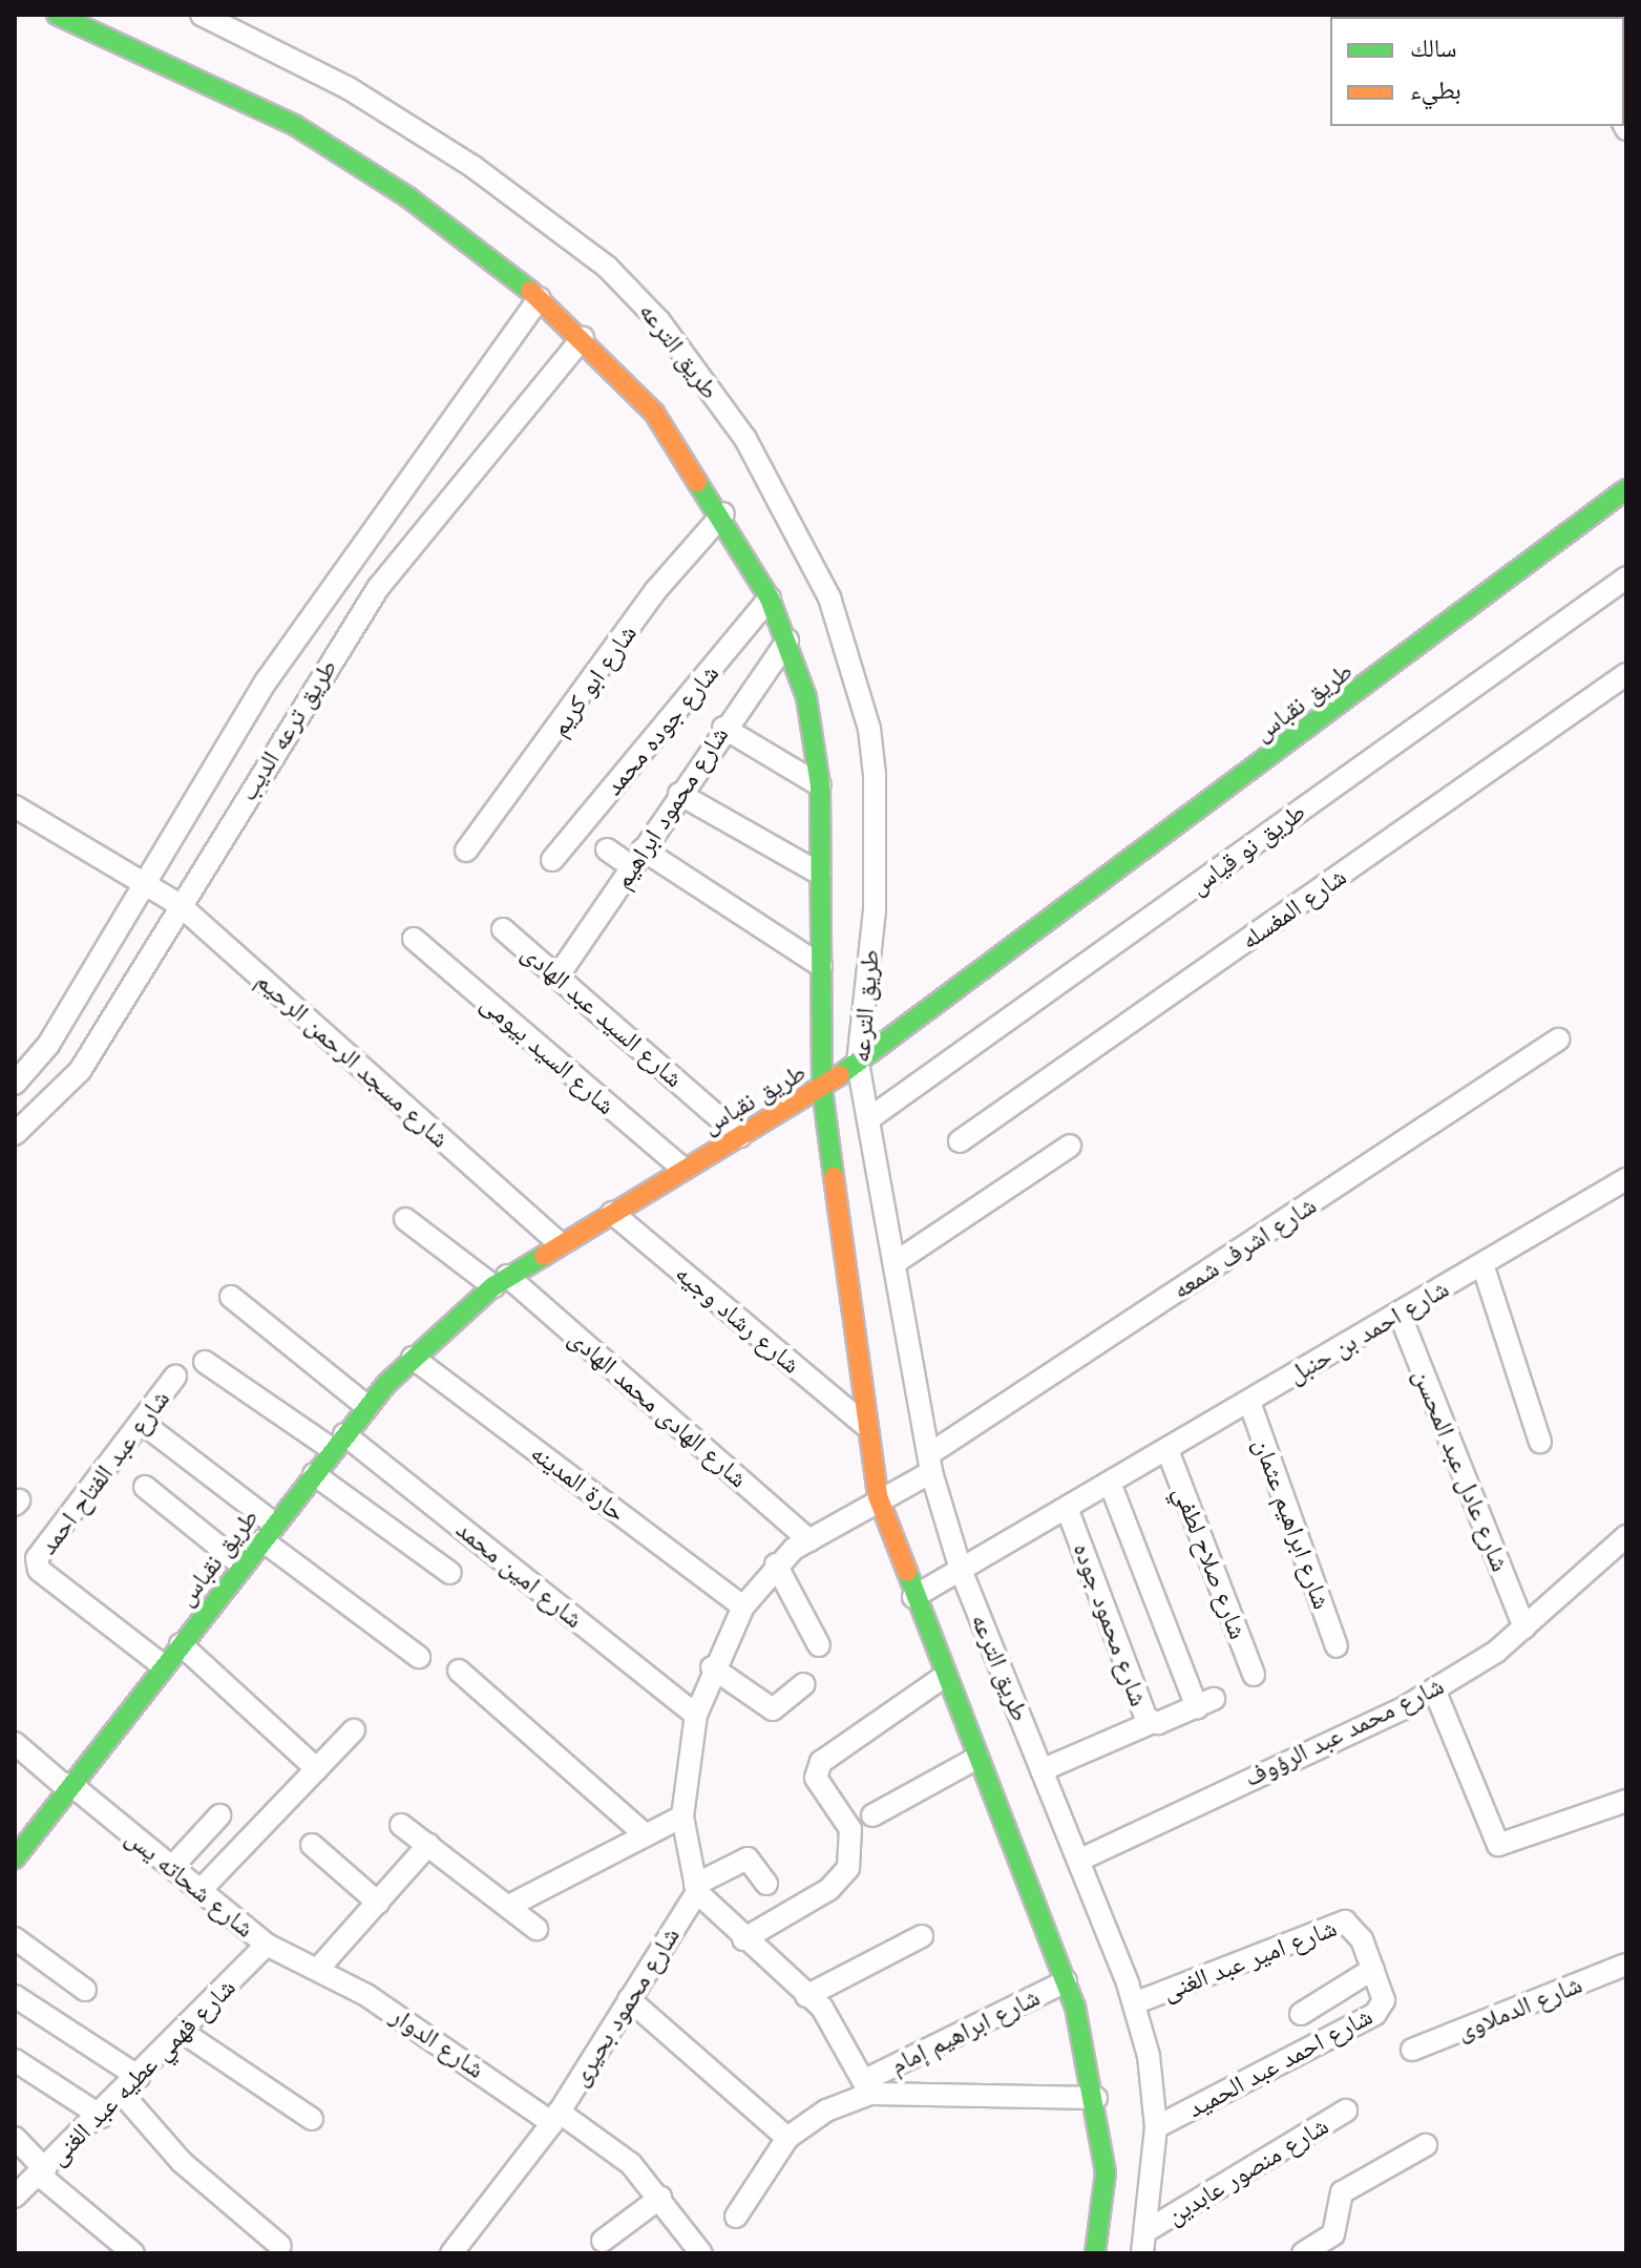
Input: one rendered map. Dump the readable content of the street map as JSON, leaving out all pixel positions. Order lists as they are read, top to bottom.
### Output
{
  "streets": {
    "street": [
      "طريق الترعه",
      "شارع ابو كريم",
      "طريق نقباس",
      "طريق ترعه الديب",
      "شارع جوده محمد",
      "شارع محمود ابراهيم",
      "طريق نو قياس",
      "شارع المغسله",
      "شارع السيد عبد الهادى",
      "شارع السيد بيومى",
      "شارع مسجد الرحمن الرحيم",
      "شارع اشرف شمعه",
      "شارع رشاد وجيه",
      "شارع احمد بن حنبل",
      "شارع الهادى محمد الهادى",
      "شارع عادل عبد المحسن",
      "شارع عبد الفتاح احمد",
      "حارة المدينه",
      "شارع ابراهيم عثمان",
      "شارع صلاح لطفي",
      "شارع امين محمد",
      "شارع محمود جوده",
      "شارع محمد عبد الرؤوف",
      "شارع شحاته يس",
      "شارع امير عبد الغنى",
      "شارع محمود بحيرى",
      "شارع الدملاوى",
      "شارع ابراهيم إمام",
      "شارع الدوار",
      "شارع احمد عبد الحميد",
      "شارع فهمي عطيه عبد الغنى",
      "شارع منصور عابدين"
    ]
  },
  "crossings": [
    ["طريق الترعه", "شارع ابو كريم"],
    ["طريق الترعه", "طريق نقباس"],
    ["طريق الترعه", "طريق ترعه الديب"],
    ["طريق الترعه", "شارع جوده محمد"],
    ["طريق الترعه", "شارع محمود ابراهيم"],
    ["طريق الترعه", "طريق نو قياس"],
    ["طريق الترعه", "شارع اشرف شمعه"],
    ["طريق الترعه", "شارع رشاد وجيه"],
    ["طريق الترعه", "شارع احمد بن حنبل"],
    ["طريق الترعه", "شارع محمد عبد الرؤوف"],
    ["طريق الترعه", "شارع امير عبد الغنى"],
    ["طريق الترعه", "شارع ابراهيم إمام"],
    ["طريق الترعه", "شارع احمد عبد الحميد"],
    ["طريق الترعه", "شارع منصور عابدين"],
    ["طريق نقباس", "شارع السيد عبد الهادى"],
    ["طريق نقباس", "شارع السيد بيومى"],
    ["طريق نقباس", "شارع مسجد الرحمن الرحيم"],
    ["طريق نقباس", "شارع رشاد وجيه"],
    ["طريق نقباس", "شارع الهادى محمد الهادى"],
    ["طريق نقباس", "شارع عبد الفتاح احمد"],
    ["طريق نقباس", "حارة المدينه"],
    ["طريق نقباس", "شارع امين محمد"],
    ["طريق نقباس", "شارع شحاته يس"],
    ["طريق ترعه الديب", "شارع مسجد الرحمن الرحيم"],
    ["شارع محمود ابراهيم", "شارع السيد عبد الهادى"],
    ["شارع اشرف شمعه", "شارع الهادى محمد الهادى"],
    ["شارع اشرف شمعه", "حارة المدينه"],
    ["شارع اشرف شمعه", "شارع امين محمد"],
    ["شارع اشرف شمعه", "شارع محمود بحيرى"],
    ["شارع احمد بن حنبل", "شارع عادل عبد المحسن"],
    ["شارع احمد بن حنبل", "شارع ابراهيم عثمان"],
    ["شارع احمد بن حنبل", "شارع صلاح لطفي"],
    ["شارع احمد بن حنبل", "شارع محمود جوده"],
    ["شارع عادل عبد المحسن", "شارع محمد عبد الرؤوف"],
    ["شارع شحاته يس", "شارع الدوار"],
    ["شارع شحاته يس", "شارع فهمي عطيه عبد الغنى"],
    ["شارع امير عبد الغنى", "شارع احمد عبد الحميد"],
    ["شارع محمود بحيرى", "شارع الدوار"]
  ],
  "legend": ["سالك", "بطيء"]
}
